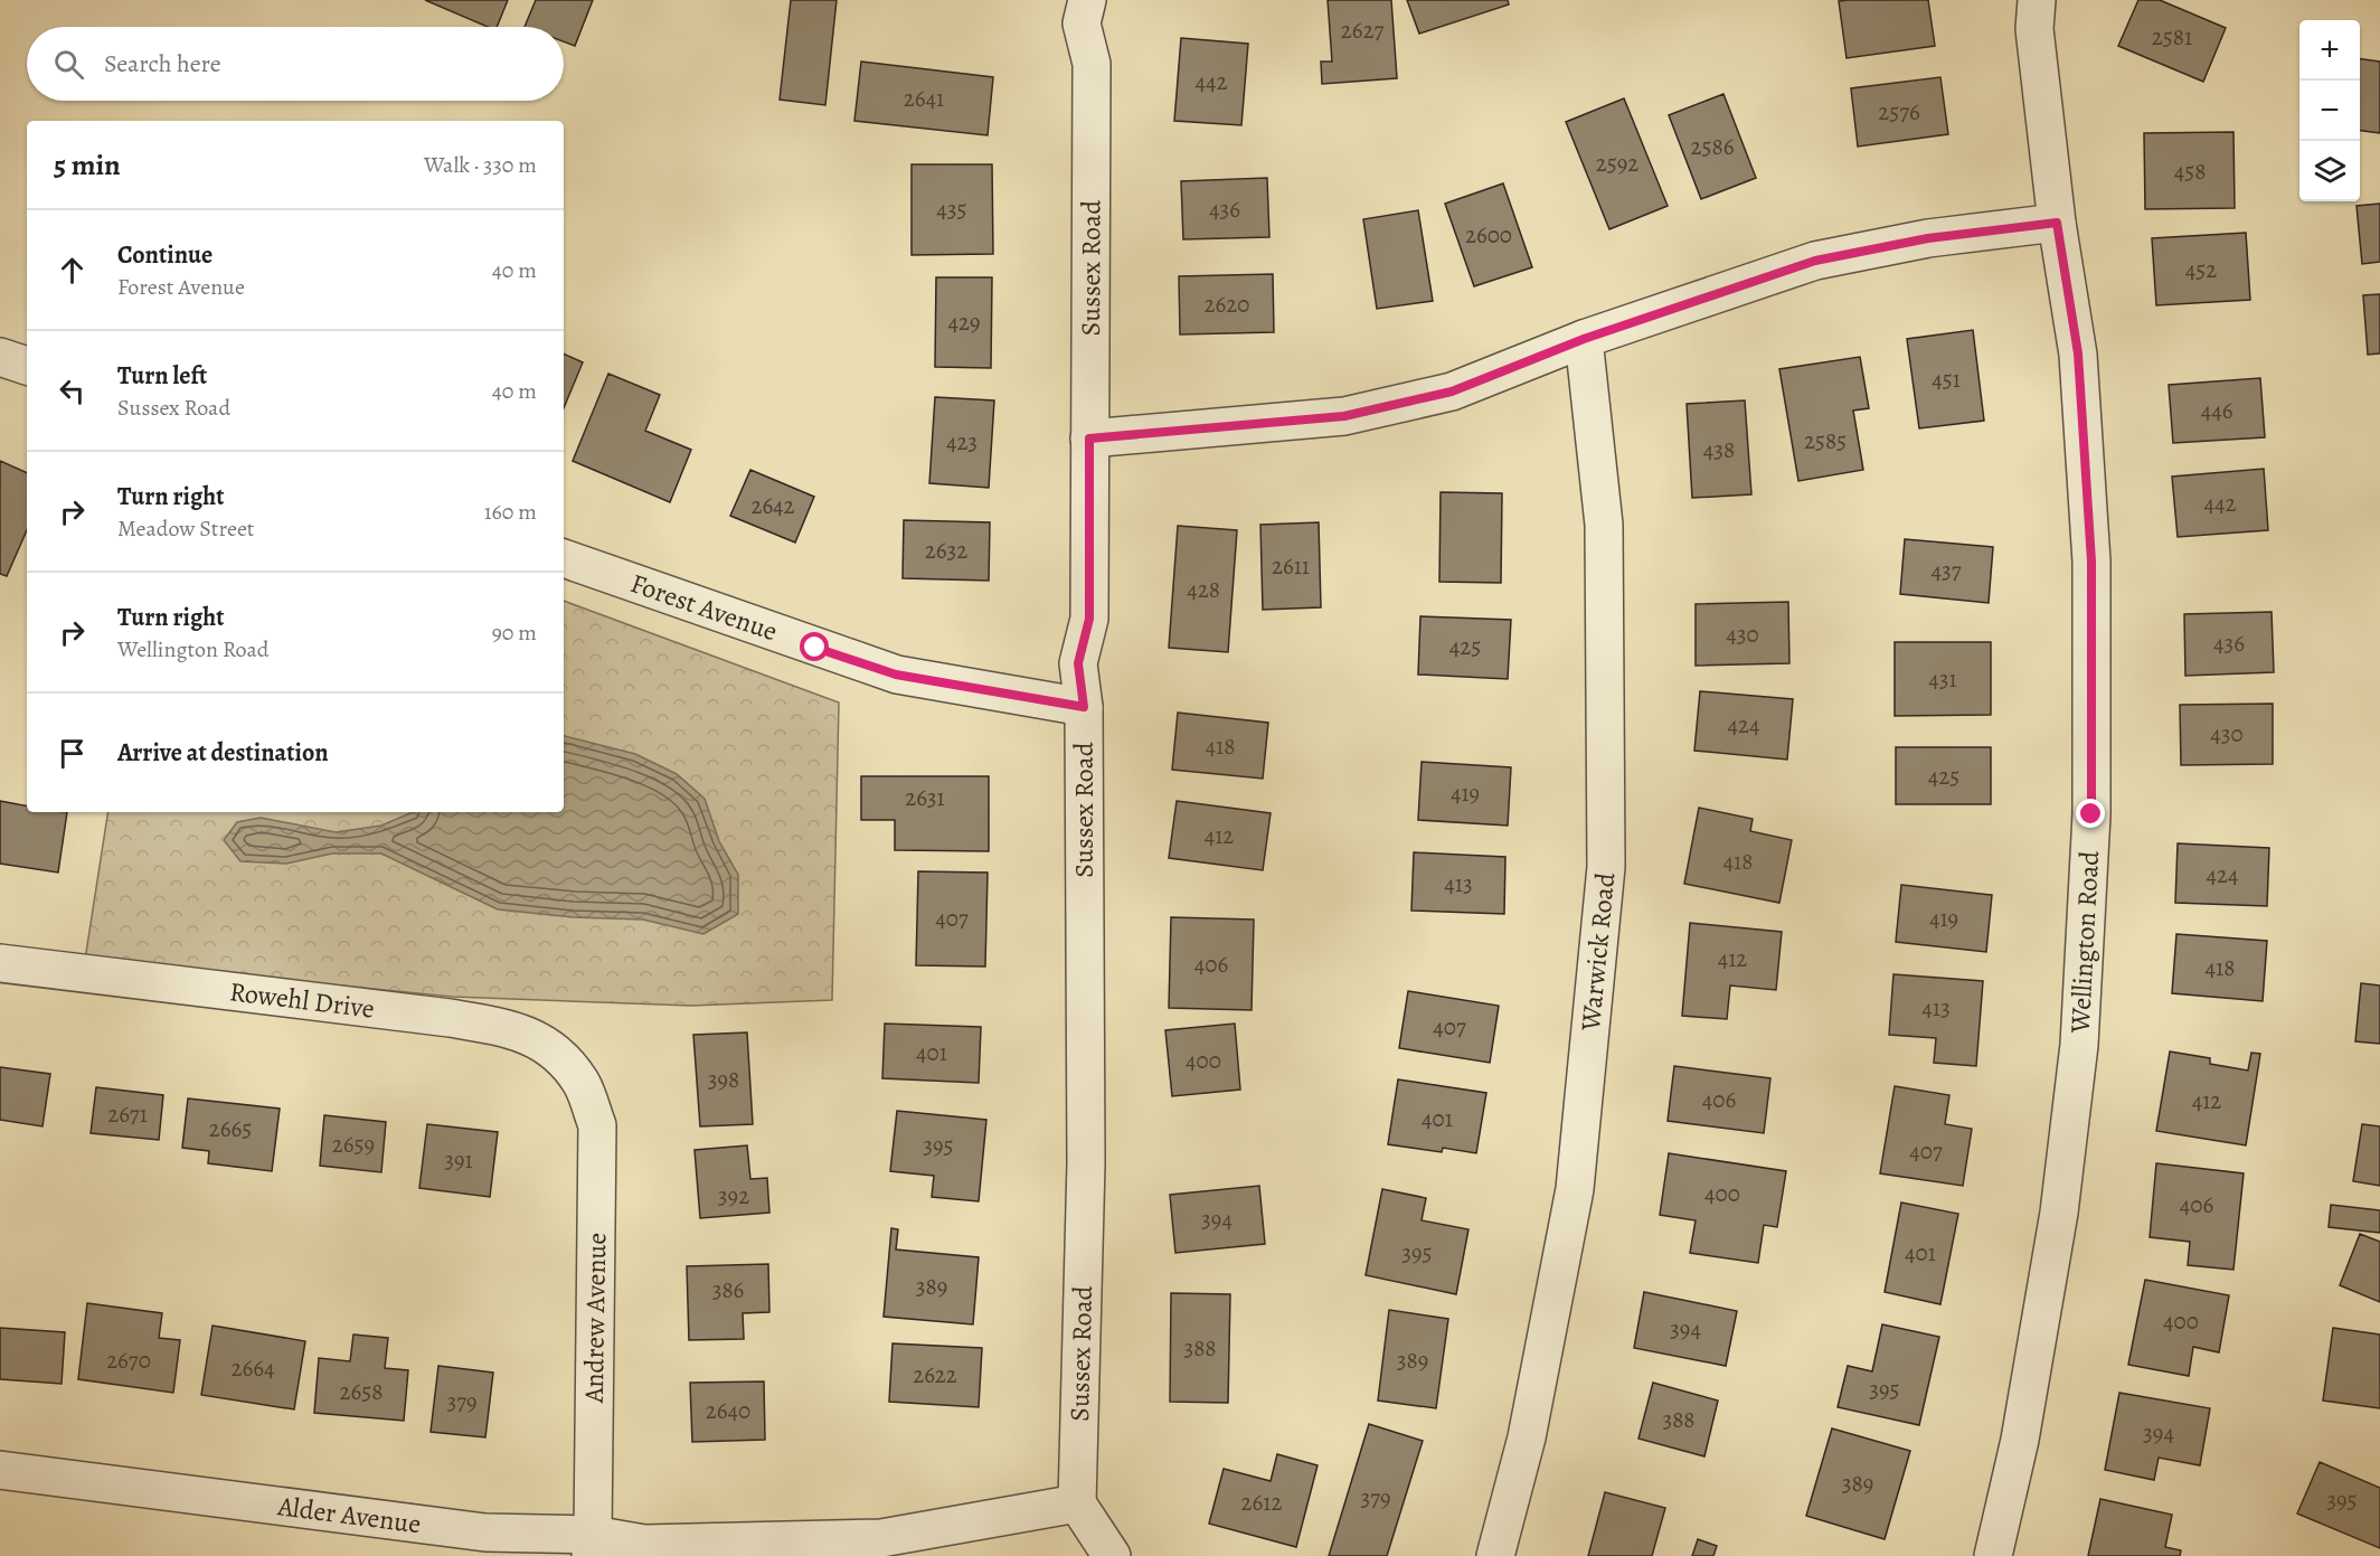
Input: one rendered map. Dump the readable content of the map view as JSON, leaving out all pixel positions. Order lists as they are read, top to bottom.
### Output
{
  "streets": {
    "street": [
      "Sussex Road",
      "Forest Avenue",
      "Wellington Road",
      "Warwick Road",
      "Rowehl Drive",
      "Andrew Avenue",
      "Alder Avenue"
    ]
  },
  "crossings": [
    ["Sussex Road", "Forest Avenue"],
    ["Sussex Road", "Alder Avenue"],
    ["Rowehl Drive", "Andrew Avenue"],
    ["Andrew Avenue", "Alder Avenue"]
  ],
  "house_numbers": [
    "2627",
    "2581",
    "442",
    "2641",
    "2576",
    "2586",
    "2592",
    "458",
    "435",
    "436",
    "2600",
    "452",
    "2620",
    "429",
    "451",
    "446",
    "2585",
    "423",
    "438",
    "442",
    "2642",
    "2632",
    "2611",
    "437",
    "428",
    "430",
    "436",
    "425",
    "431",
    "424",
    "430",
    "418",
    "425",
    "419",
    "2631",
    "412",
    "418",
    "424",
    "413",
    "407",
    "419",
    "412",
    "406",
    "418",
    "413",
    "407",
    "401",
    "400",
    "398",
    "406",
    "412",
    "2671",
    "401",
    "2665",
    "2659",
    "395",
    "407",
    "391",
    "400",
    "392",
    "406",
    "394",
    "395",
    "401",
    "389",
    "386",
    "400",
    "394",
    "388",
    "2670",
    "389",
    "2664",
    "2622",
    "395",
    "2658",
    "379",
    "2640",
    "388",
    "394",
    "389",
    "379",
    "395",
    "2612"
  ],
  "page": {
    "map_buttons": ["+", "−"],
    "search": "Search here",
    "heading": ["5 min", "Walk · 330 m"],
    "list": [
      ["Continue", "Forest Avenue", "40 m"],
      ["Turn left", "Sussex Road", "40 m"],
      ["Turn right", "Meadow Street", "160 m"],
      ["Turn right", "Wellington Road", "90 m"],
      "Arrive at destination"
    ]
  }
}
